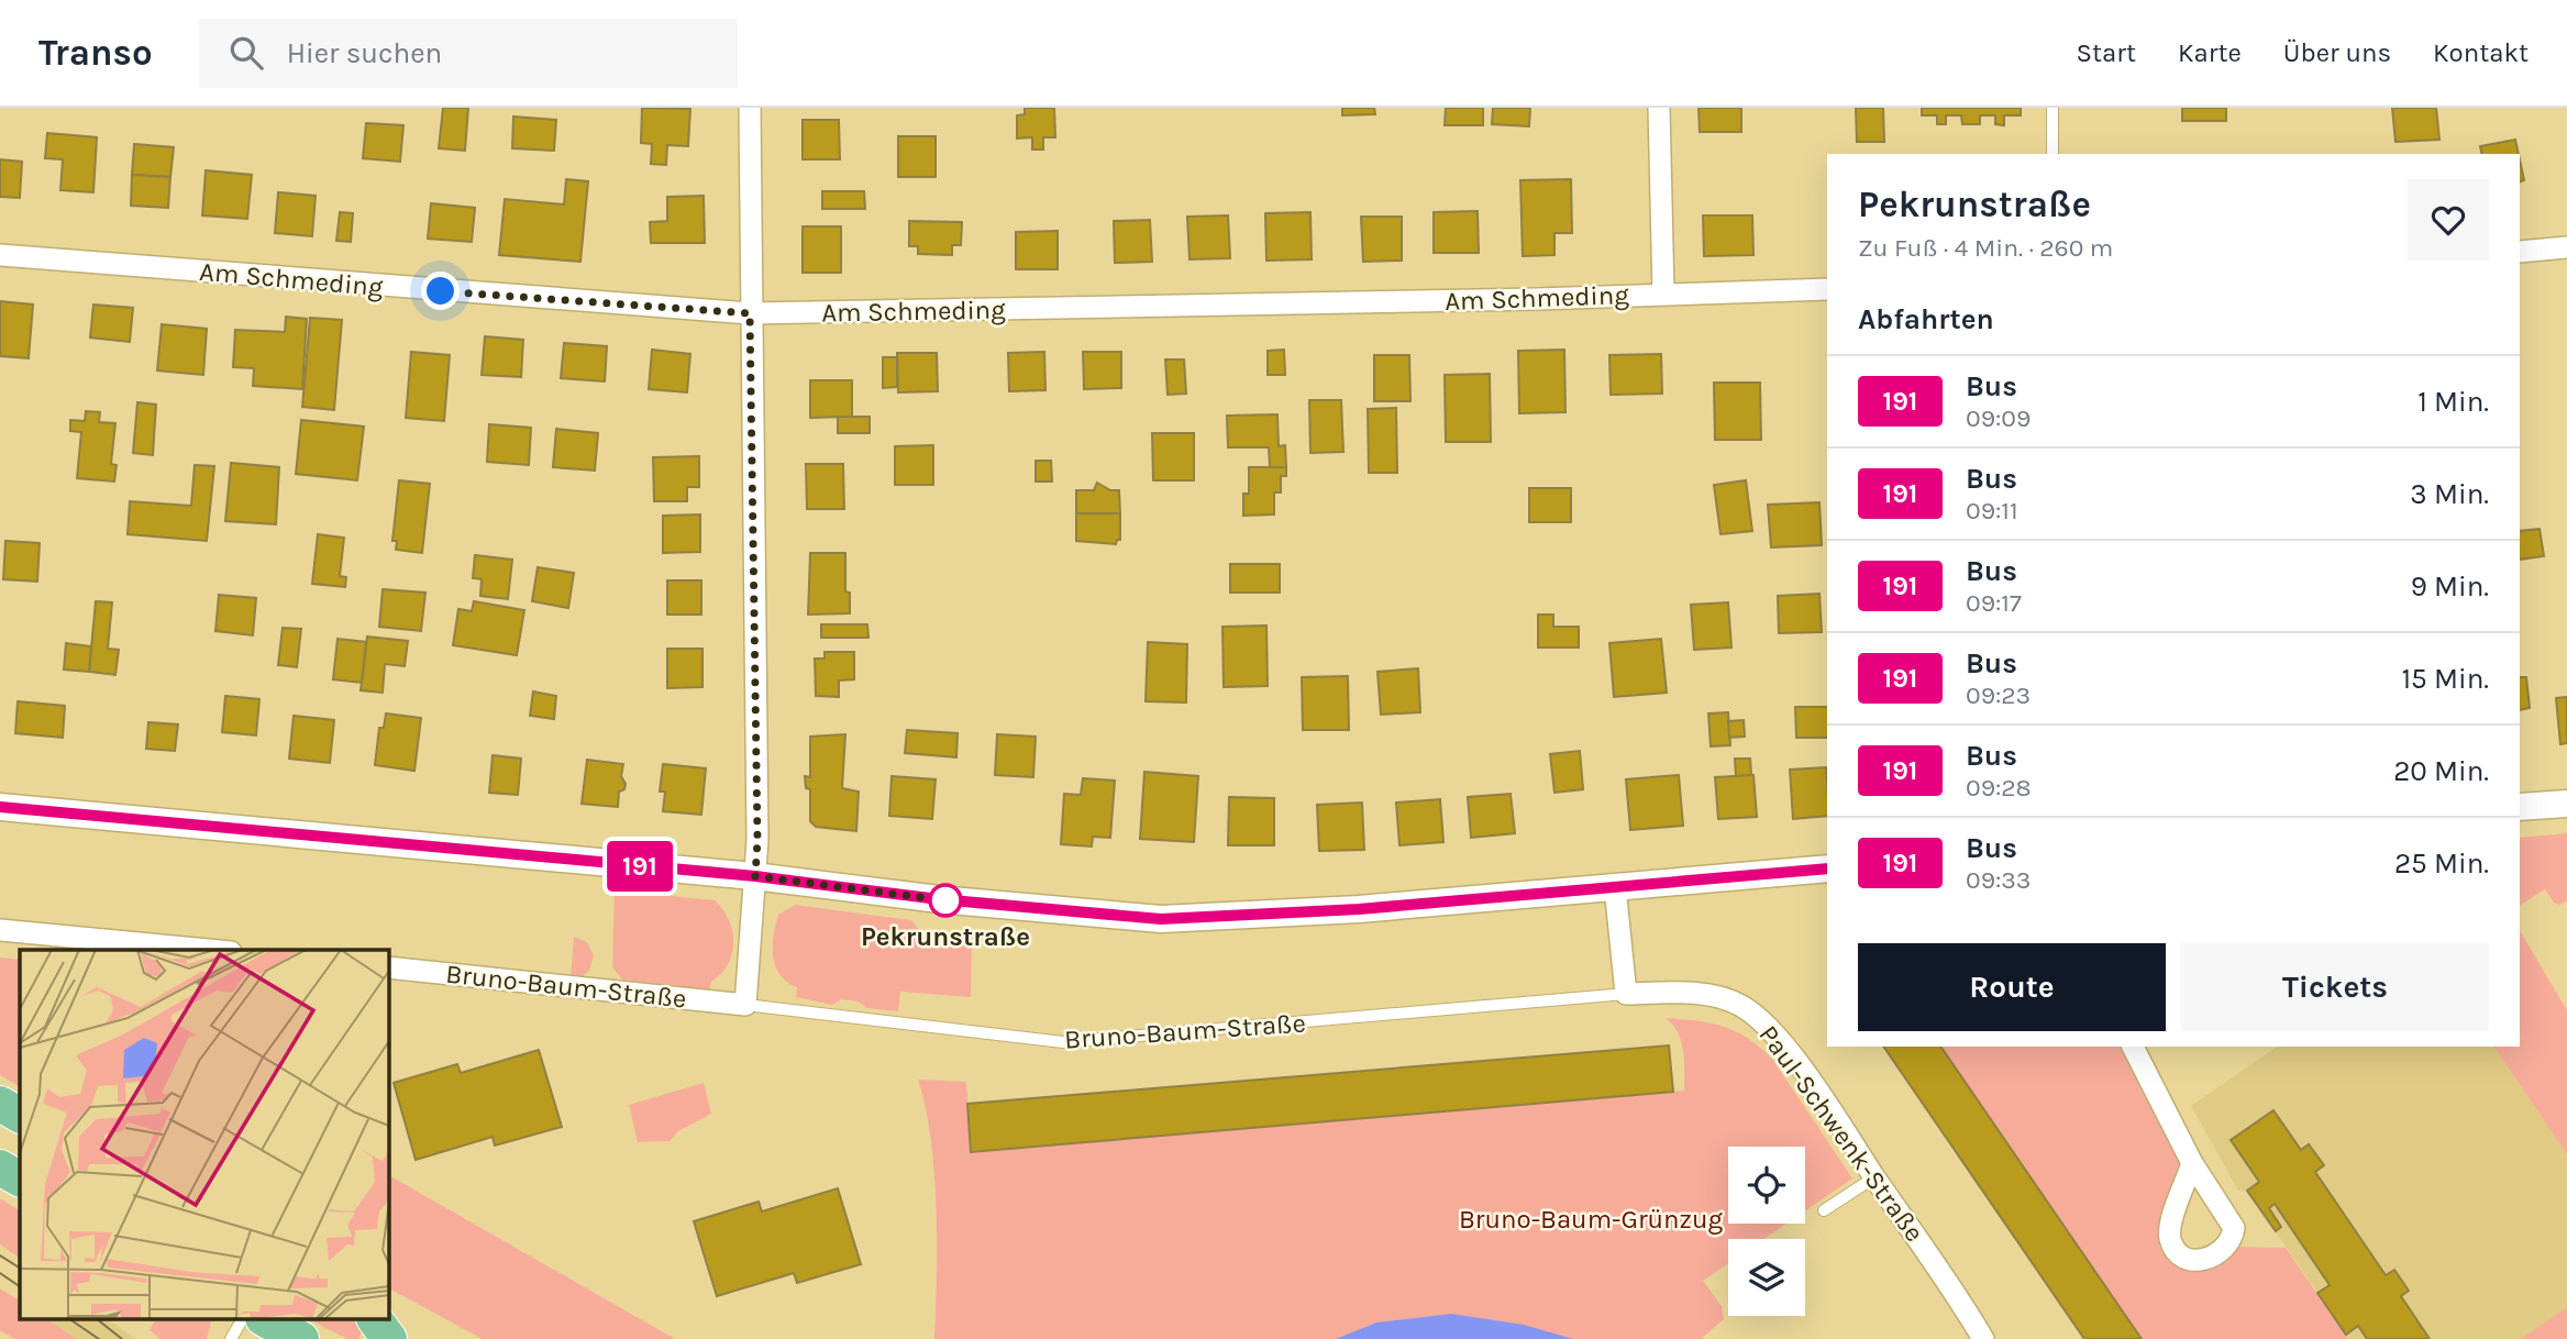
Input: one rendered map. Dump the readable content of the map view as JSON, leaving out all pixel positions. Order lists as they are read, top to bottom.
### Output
{
  "streets": {
    "street": ["Am Schmeding", "Bruno-Baum-Straße", "Paul-Schwenk-Straße"]
  },
  "crossings": [
    ["Bruno-Baum-Straße", "Paul-Schwenk-Straße"]
  ],
  "parks": ["Bruno-Baum-Grünzug"],
  "places": ["Pekrunstraße"],
  "lines": ["bus line 191"],
  "page": {
    "header": "Transo",
    "search": "Hier suchen",
    "nav": [
      "Start",
      "Karte",
      "Über uns",
      "Kontakt"
    ],
    "on_map": "191",
    "heading": [
      ["Pekrunstraße", "Zu Fuß · 4 Min. · 260 m"],
      "Abfahrten"
    ],
    "list": [
      {
        "mark": "191",
        "name": "Bus",
        "note": "09:09",
        "value": "1 Min."
      },
      {
        "mark": "191",
        "name": "Bus",
        "note": "09:11",
        "value": "3 Min."
      },
      {
        "mark": "191",
        "name": "Bus",
        "note": "09:17",
        "value": "9 Min."
      },
      {
        "mark": "191",
        "name": "Bus",
        "note": "09:23",
        "value": "15 Min."
      },
      {
        "mark": "191",
        "name": "Bus",
        "note": "09:28",
        "value": "20 Min."
      },
      {
        "mark": "191",
        "name": "Bus",
        "note": "09:33",
        "value": "25 Min."
      }
    ],
    "buttons": ["Route", "Tickets"]
  }
}
